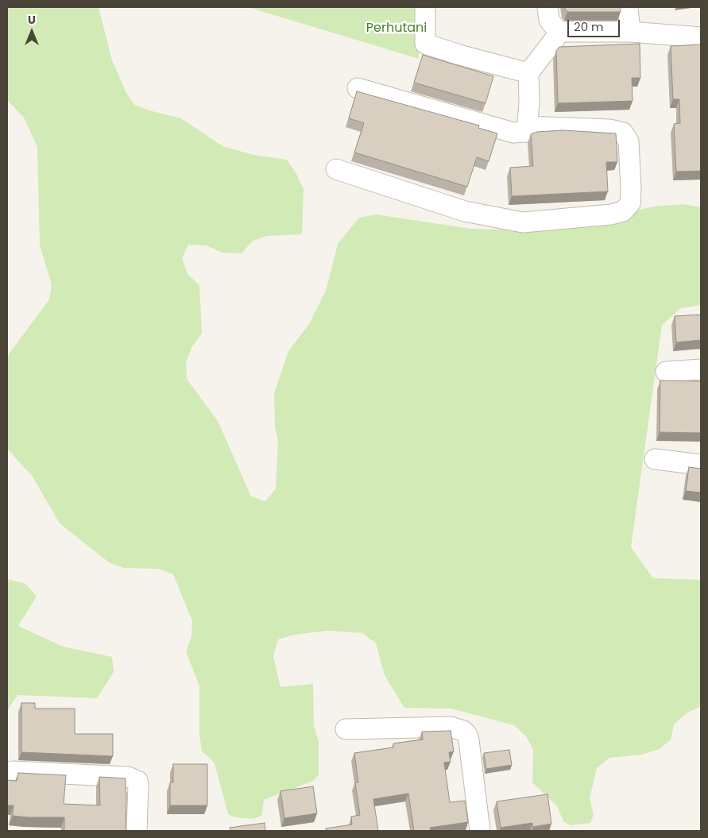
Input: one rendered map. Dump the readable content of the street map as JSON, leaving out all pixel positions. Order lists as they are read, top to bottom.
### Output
{
  "parks": ["Perhutani"],
  "scale_bar": "20 m",
  "north": "top"
}
